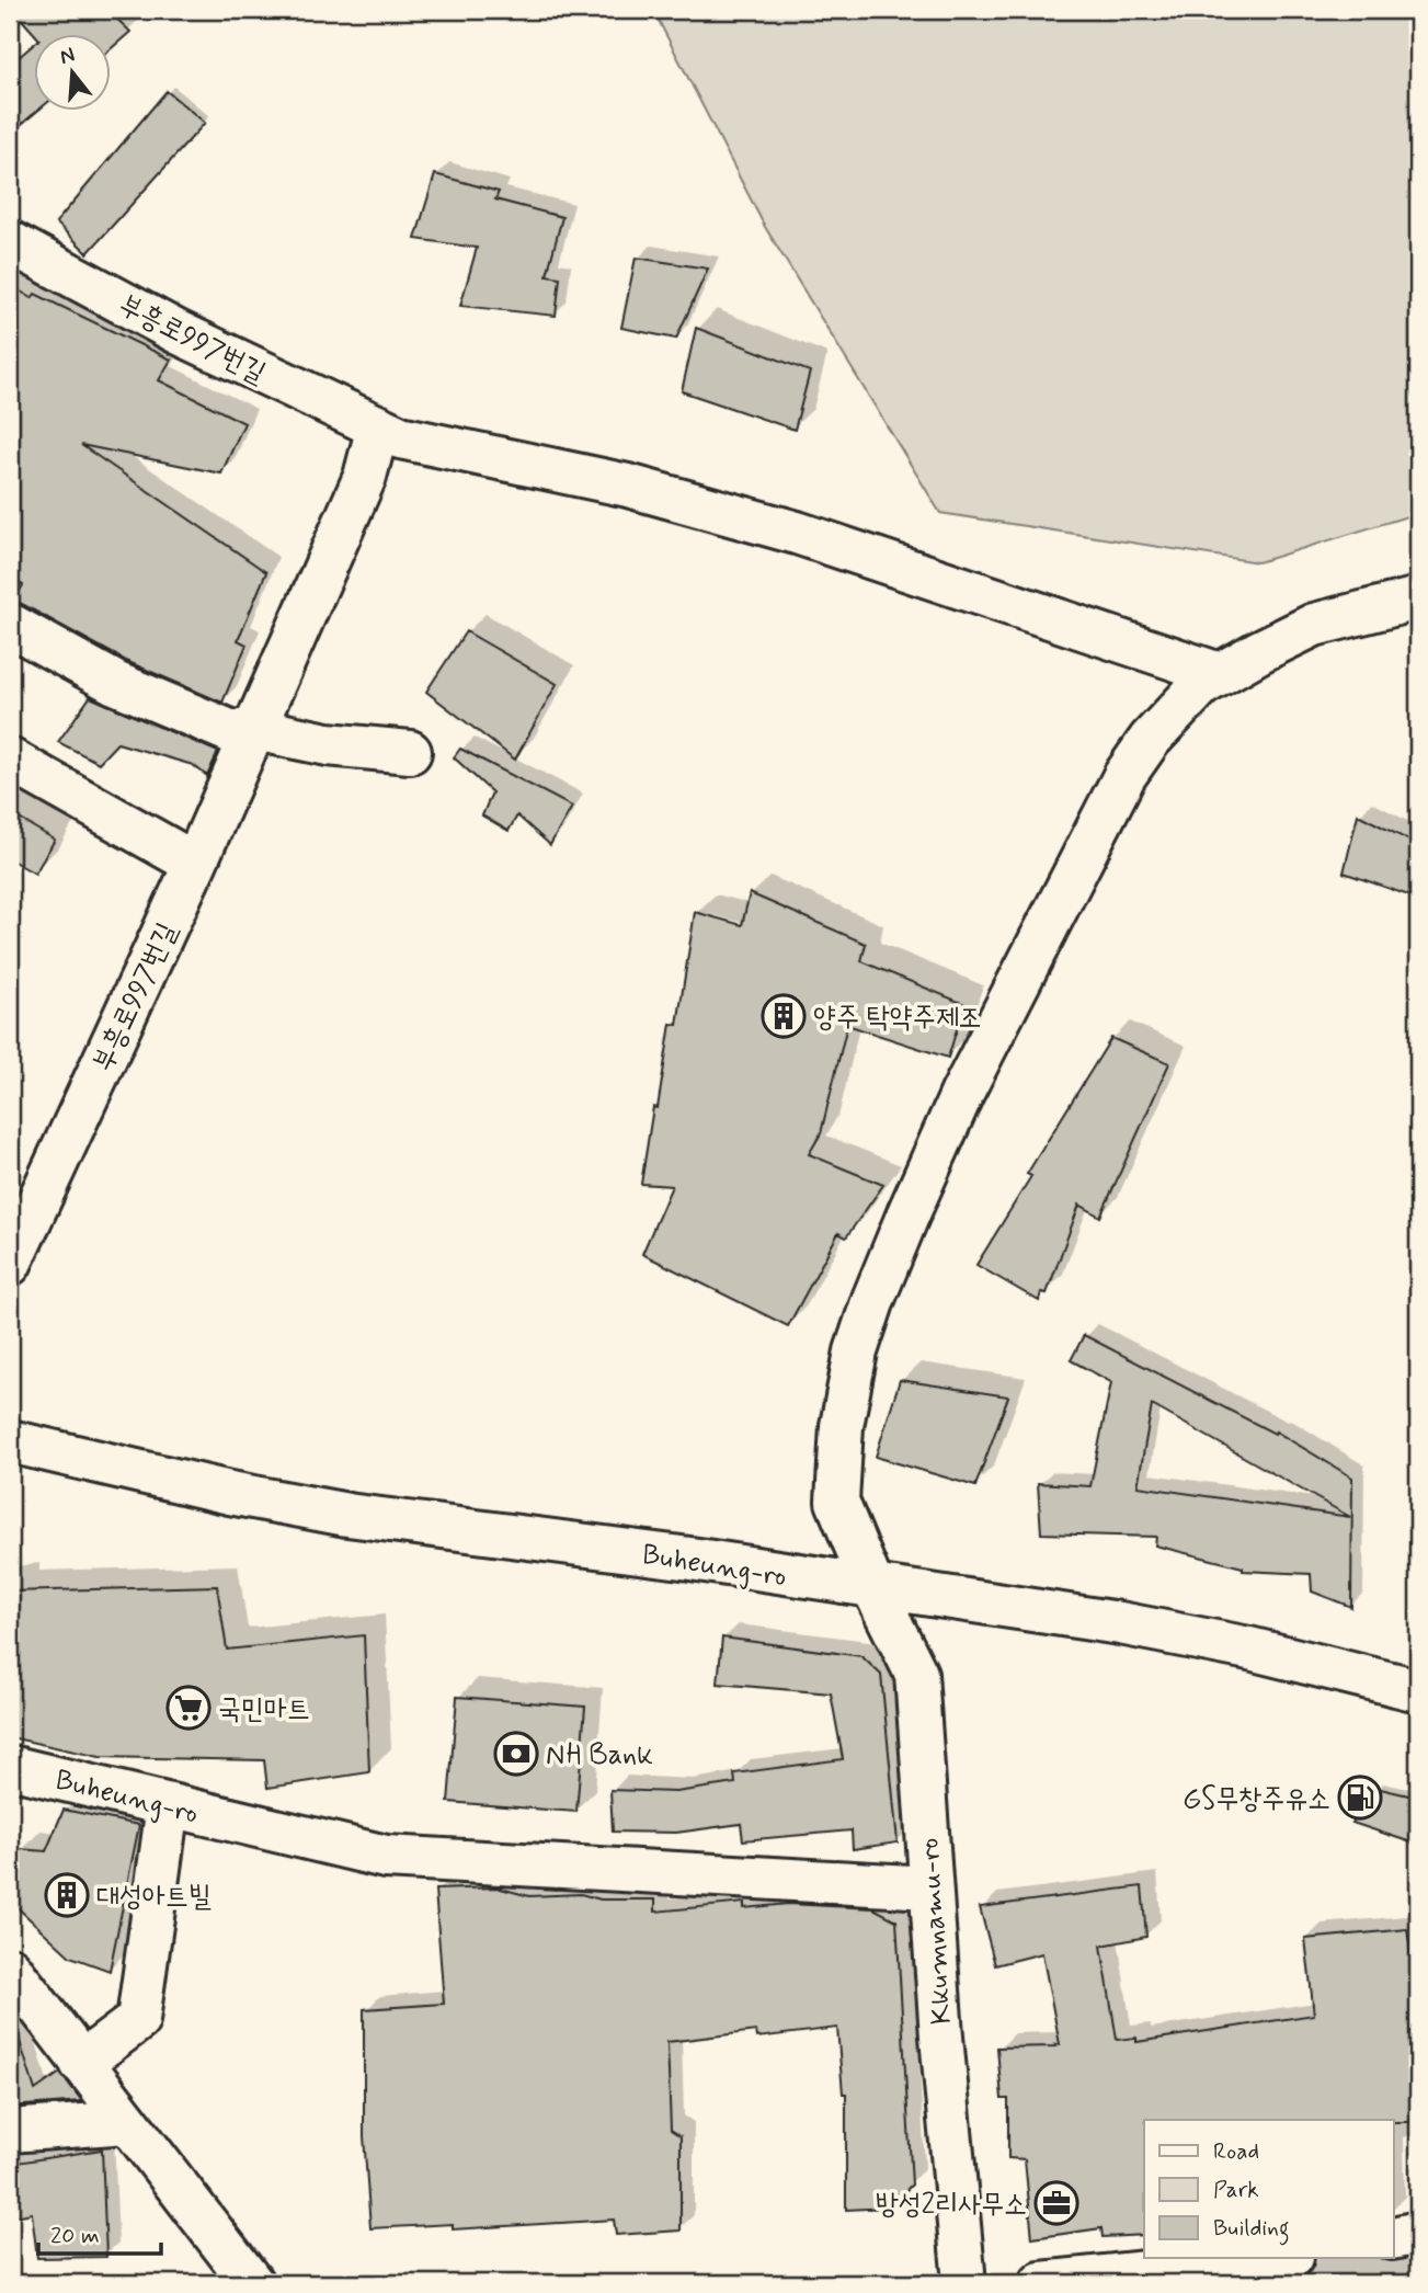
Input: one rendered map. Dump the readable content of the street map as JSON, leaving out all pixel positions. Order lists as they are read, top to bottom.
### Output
{
  "streets": {
    "street": ["부흥로997번길", "Buheung-ro", "Kkumnamu-ro"]
  },
  "crossings": [
    ["부흥로997번길", "Kkumnamu-ro"],
    ["Buheung-ro", "Kkumnamu-ro"]
  ],
  "places": {
    "building": ["양주 탁약주제조", "대성아트빌"],
    "supermarket": ["국민마트"],
    "bank": ["NH Bank"],
    "fuel station": ["GS무창주유소"],
    "office": ["방성2리사무소"]
  },
  "legend": ["Road", "Park", "Building"],
  "scale_bar": "20 m",
  "north": "top"
}
